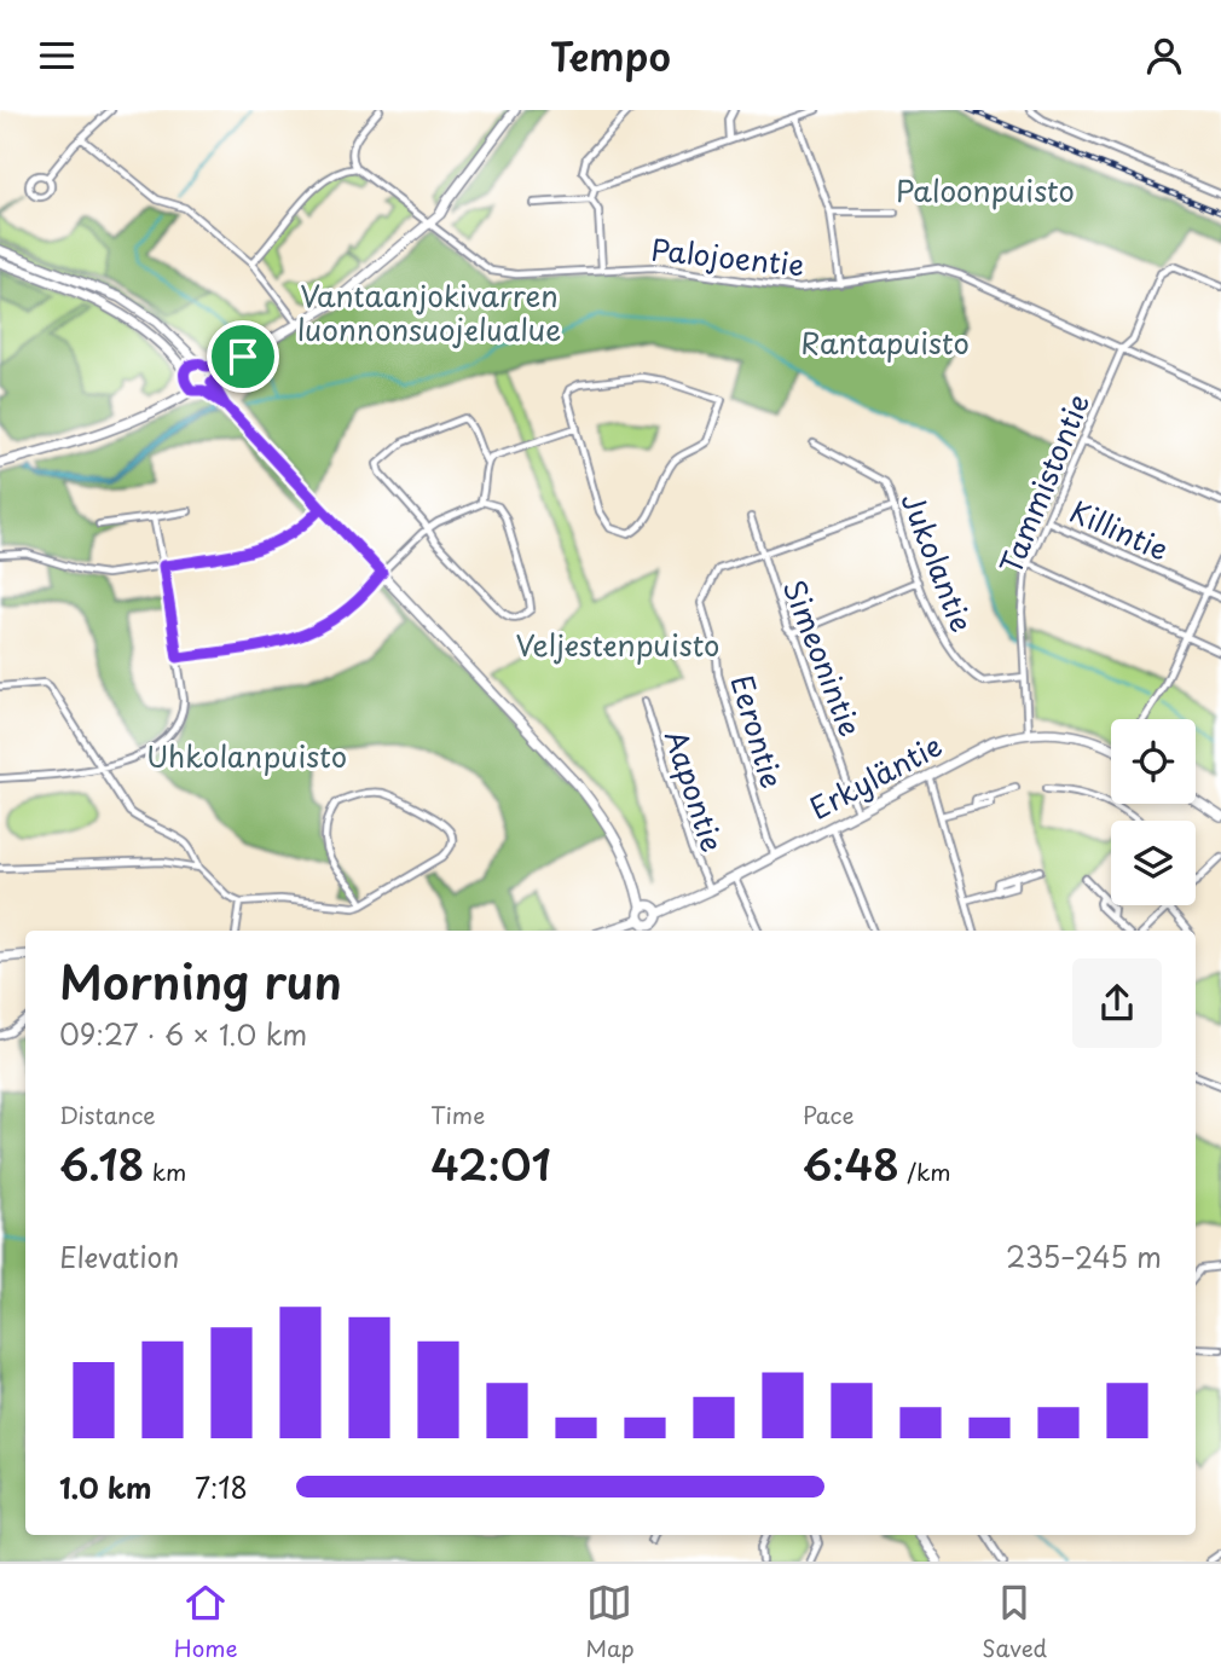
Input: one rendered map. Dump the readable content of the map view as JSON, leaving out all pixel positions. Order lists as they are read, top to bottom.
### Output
{
  "streets": {
    "street": [
      "Palojoentie",
      "Tammistontie",
      "Killintie",
      "Jukolantie",
      "Simeonintie",
      "Eerontie",
      "Erkyläntie",
      "Aapontie"
    ]
  },
  "crossings": [
    ["Palojoentie", "Tammistontie"],
    ["Tammistontie", "Killintie"],
    ["Tammistontie", "Jukolantie"],
    ["Tammistontie", "Erkyläntie"],
    ["Jukolantie", "Eerontie"],
    ["Simeonintie", "Eerontie"],
    ["Simeonintie", "Erkyläntie"],
    ["Eerontie", "Erkyläntie"],
    ["Erkyläntie", "Aapontie"]
  ],
  "parks": [
    "Paloonpuisto",
    "Vantaanjokivarren luonnonsuojelualue",
    "Rantapuisto",
    "Veljestenpuisto",
    "Uhkolanpuisto"
  ],
  "page": {
    "header": "Tempo",
    "heading": ["Morning run", "09:27 · 6 × 1.0 km"],
    "stats": [
      ["Distance", "6.18 km"],
      ["Time", "42:01"],
      ["Pace", "6:48 /km"]
    ],
    "chart": ["Elevation", "235–245 m"],
    "list": [
      {
        "name": "1.0 km",
        "note": "7:18"
      }
    ],
    "tabs": ["Home", "Map", "Saved"]
  }
}
